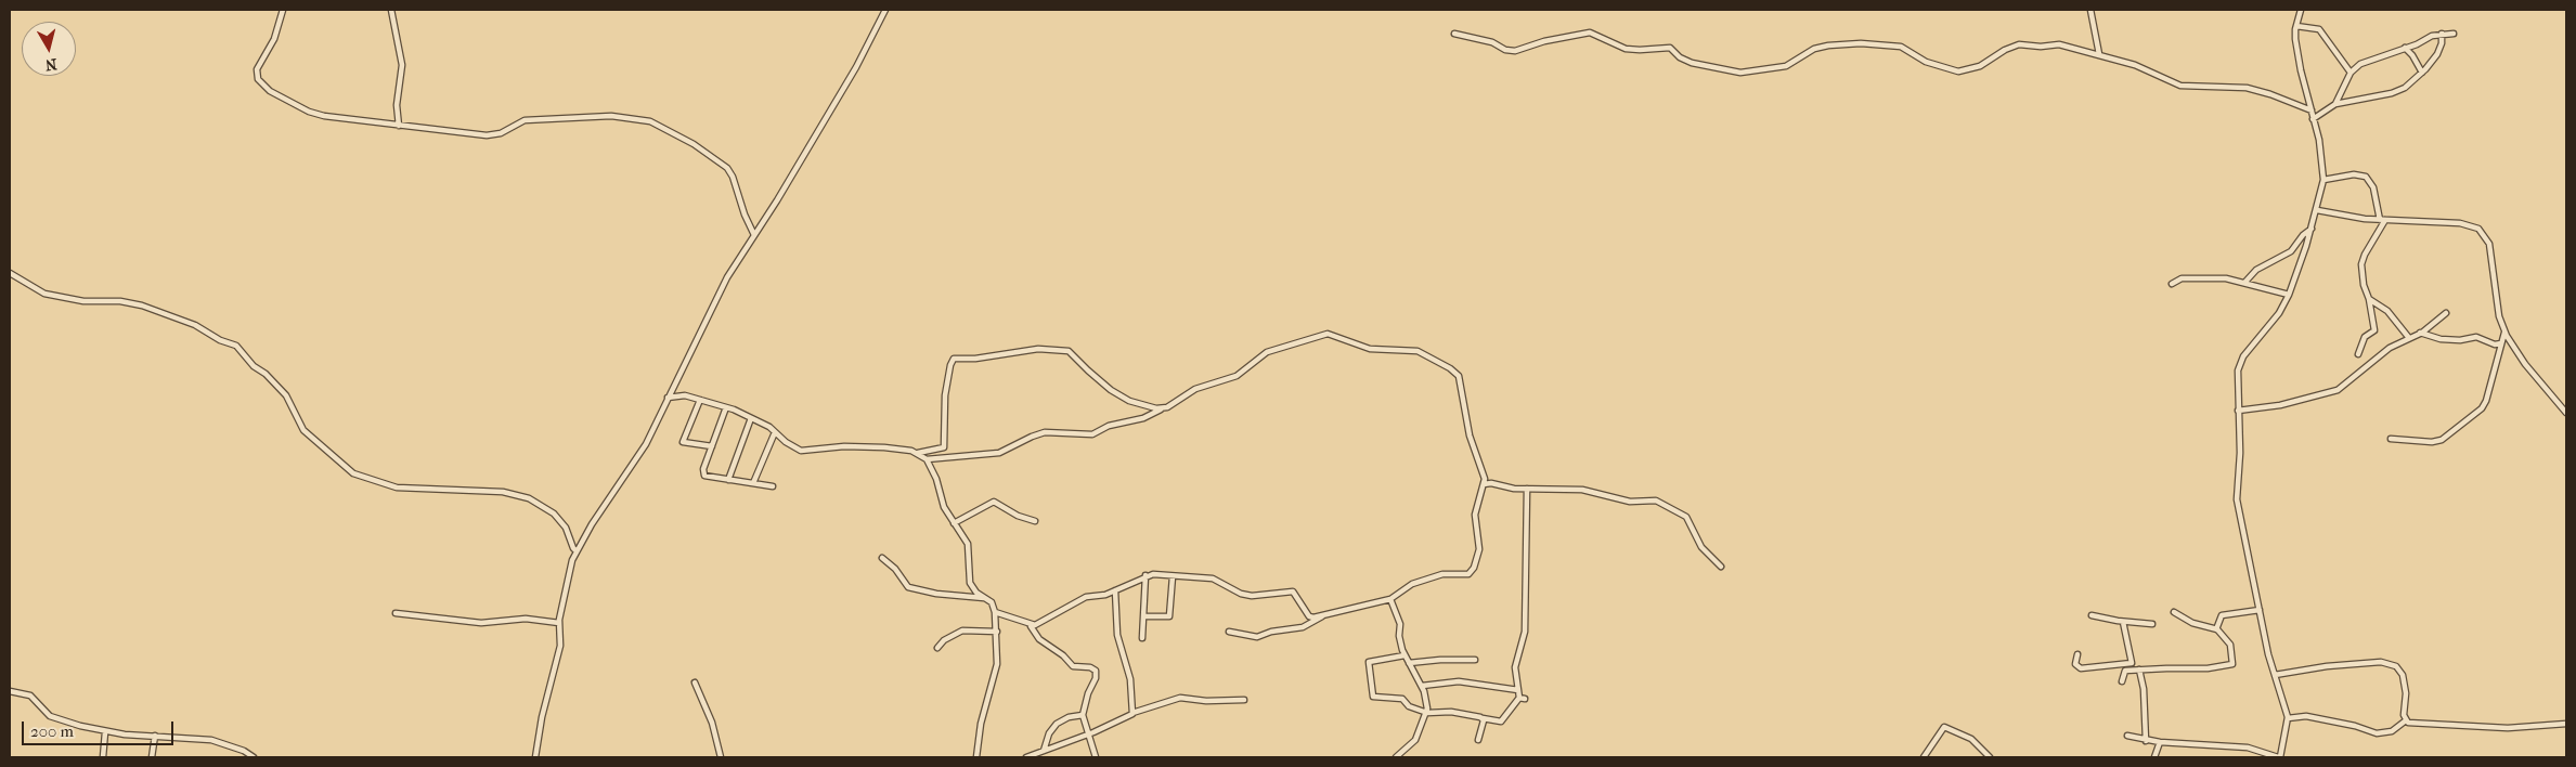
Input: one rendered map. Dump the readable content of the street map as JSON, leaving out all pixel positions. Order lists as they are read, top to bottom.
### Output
{
  "scale_bar": "200 m",
  "north": "bottom"
}
